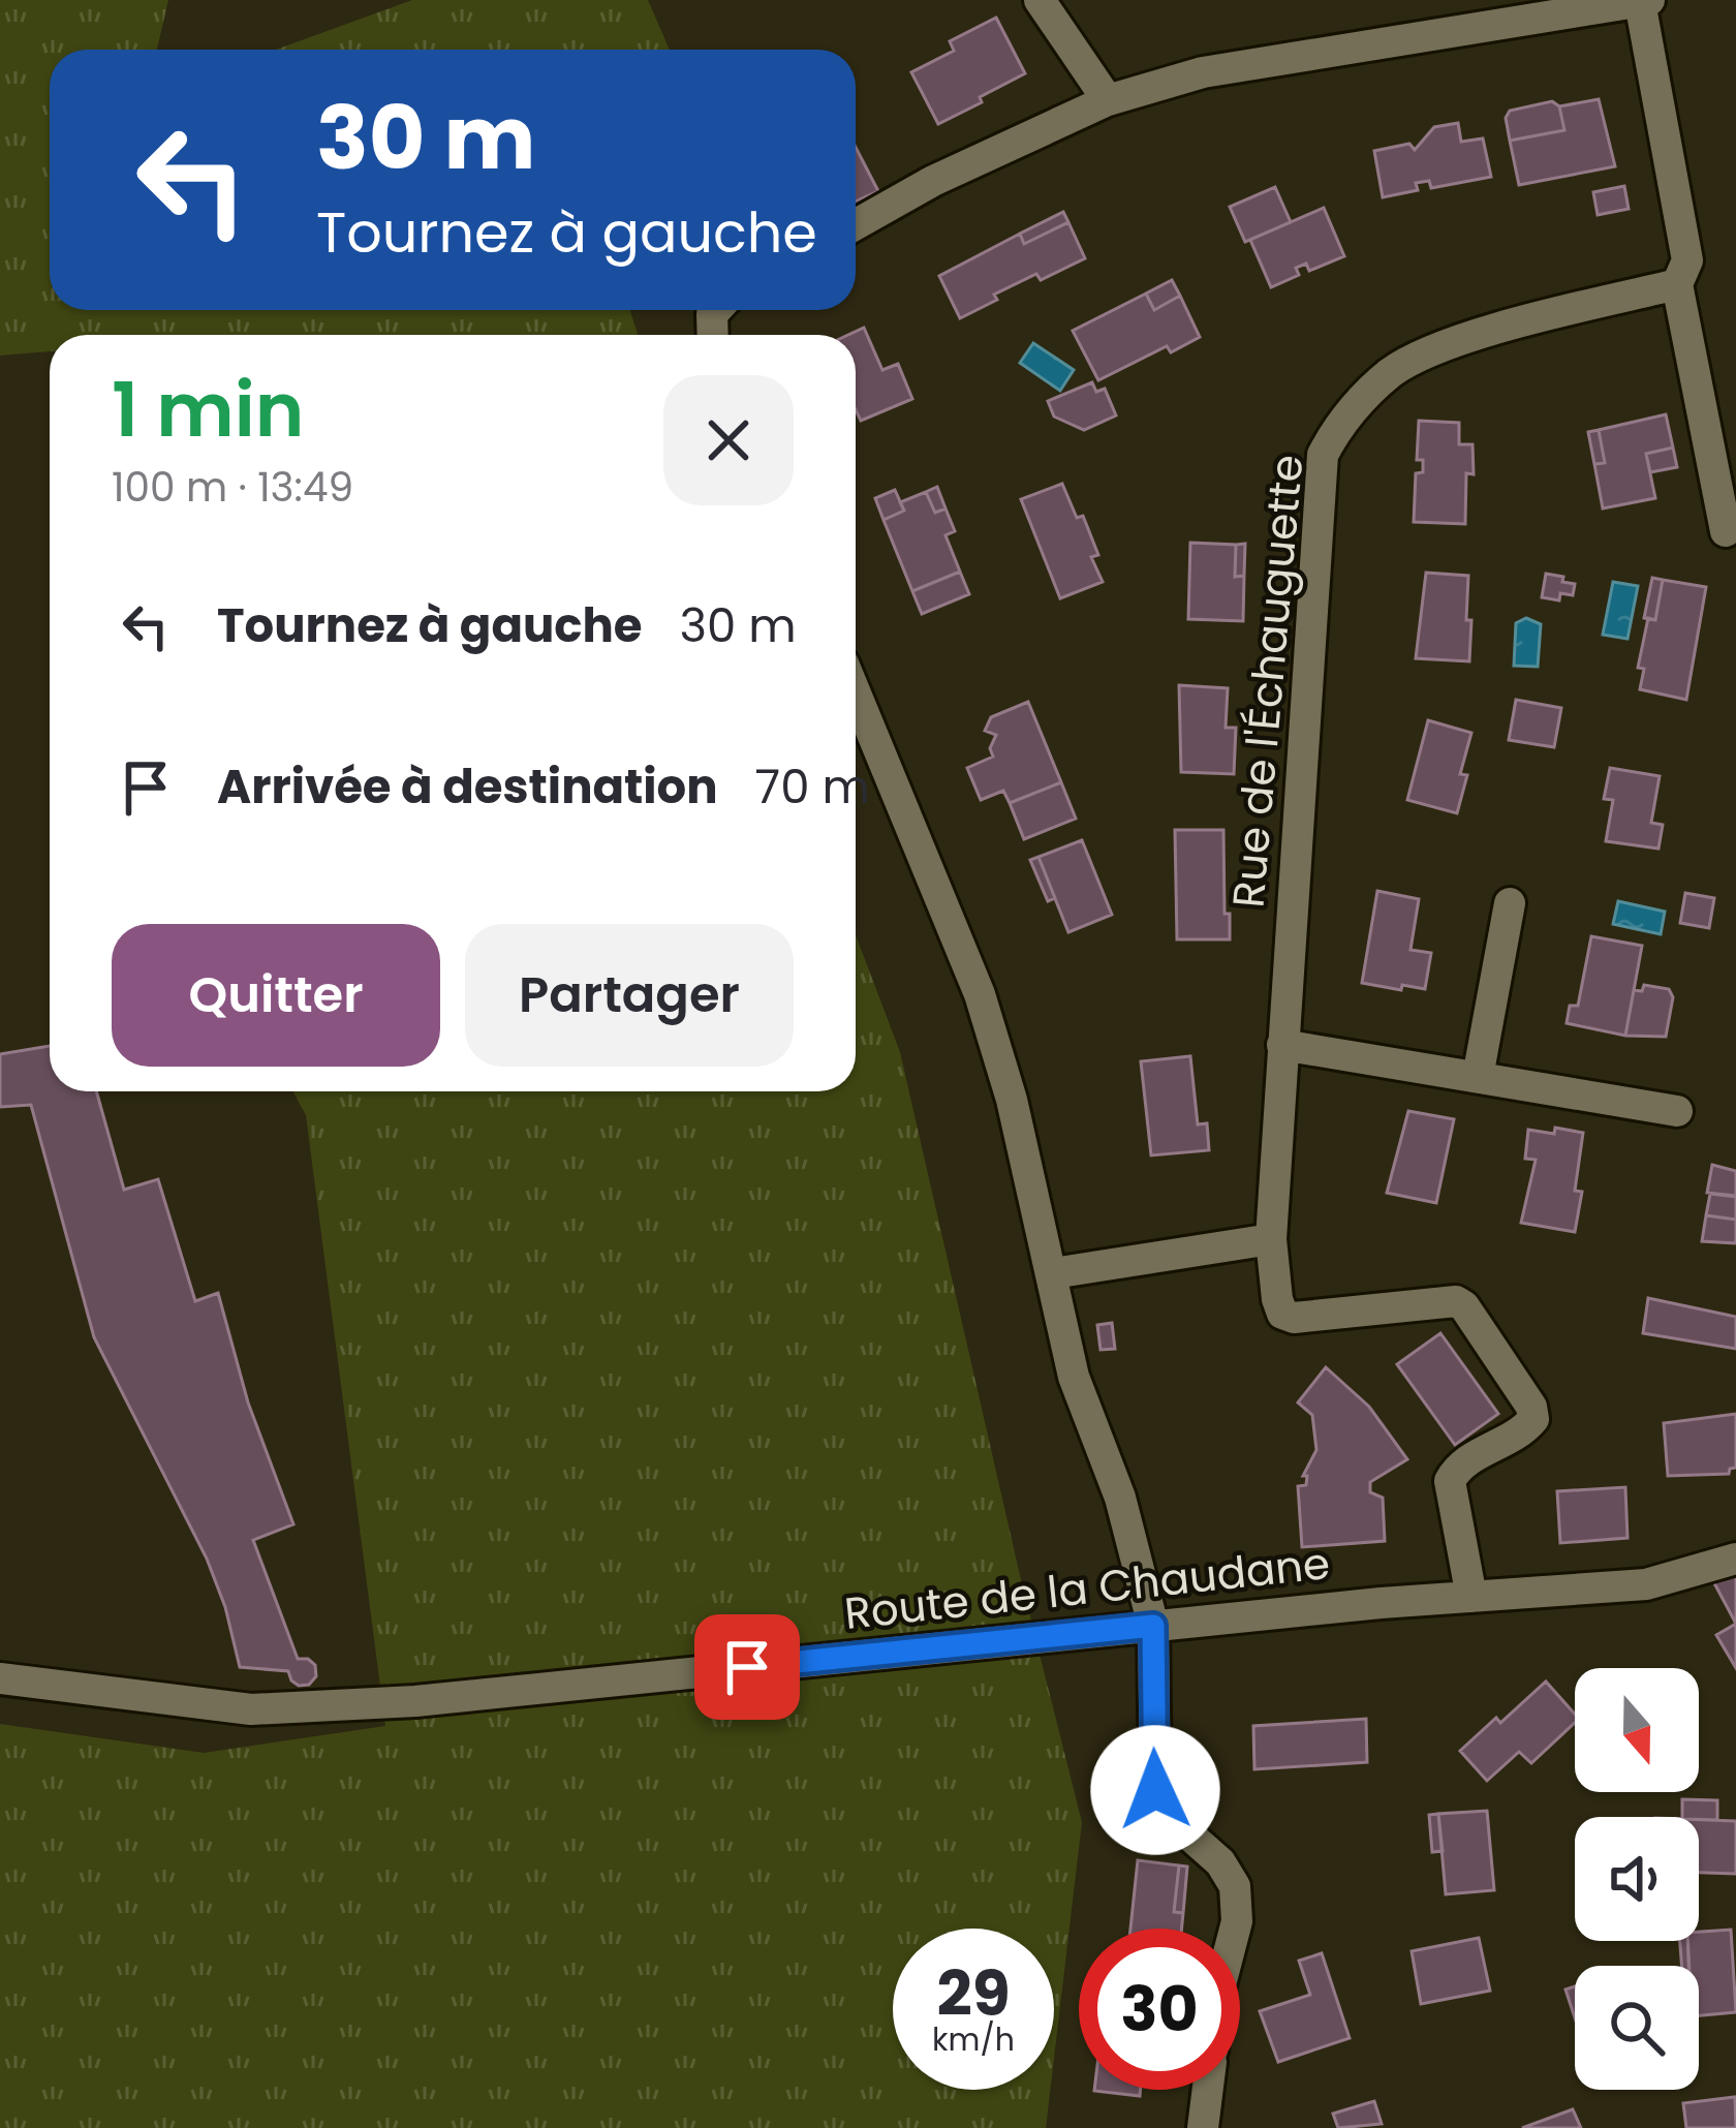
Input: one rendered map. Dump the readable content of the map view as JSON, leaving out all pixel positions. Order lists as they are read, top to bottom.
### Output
{
  "streets": {
    "street": ["Rue de l'Échauguette", "Route de la Chaudane"]
  },
  "crossings": [
    ["Rue de l'Échauguette", "Route de la Chaudane"]
  ],
  "north": "bottom",
  "page": {
    "turn": ["30 m", "Tournez à gauche"],
    "heading": ["1 min", "100 m · 13:49"],
    "list": [
      {
        "name": "Tournez à gauche",
        "value": "30 m"
      },
      {
        "name": "Arrivée à destination",
        "value": "70 m"
      }
    ],
    "buttons": ["Quitter", "Partager"],
    "speed": "29 km/h",
    "limit": "30"
  }
}
